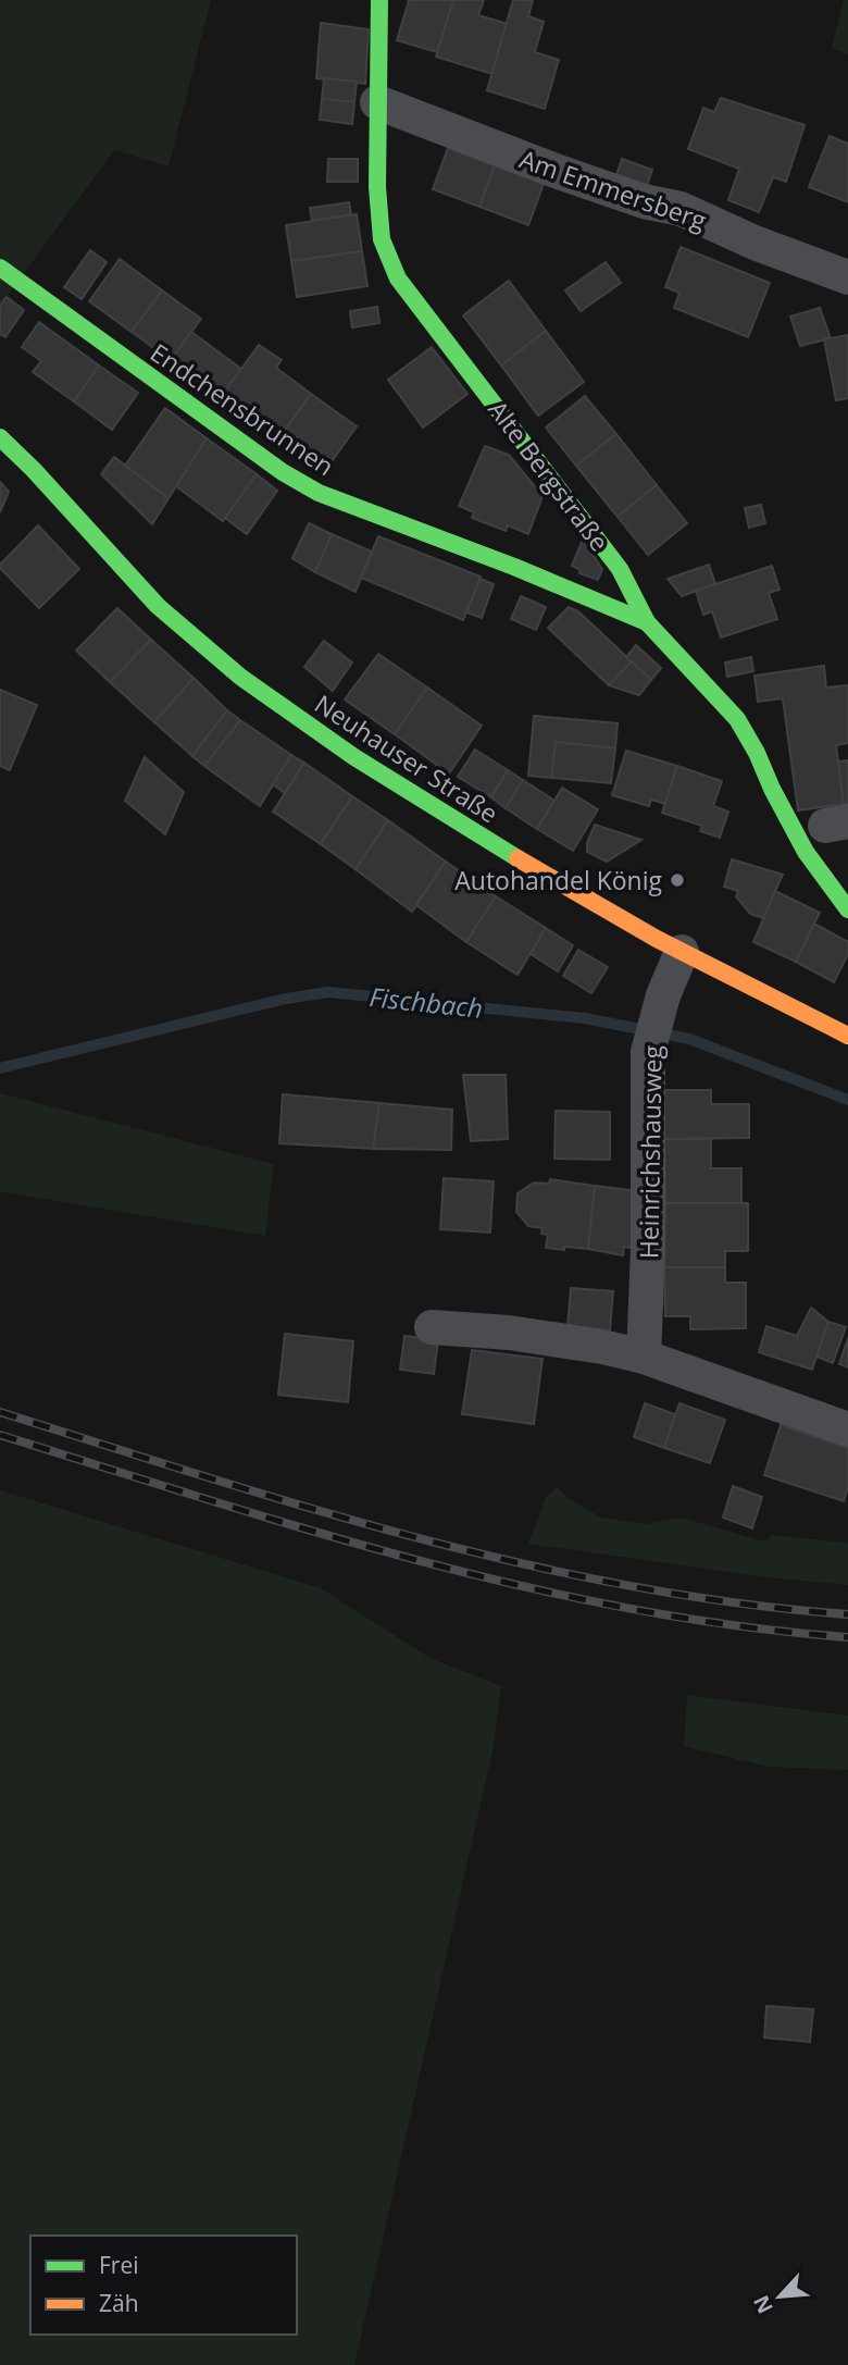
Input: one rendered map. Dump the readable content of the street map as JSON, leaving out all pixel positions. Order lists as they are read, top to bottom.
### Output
{
  "streets": {
    "street": [
      "Am Emmersberg",
      "Endchensbrunnen",
      "Alte Bergstraße",
      "Neuhauser Straße",
      "Heinrichshausweg"
    ]
  },
  "crossings": [
    ["Am Emmersberg", "Alte Bergstraße"],
    ["Endchensbrunnen", "Alte Bergstraße"],
    ["Neuhauser Straße", "Heinrichshausweg"]
  ],
  "water": ["Fischbach"],
  "places": ["Autohandel König"],
  "legend": ["Frei", "Zäh"],
  "north": "bottom left"
}
